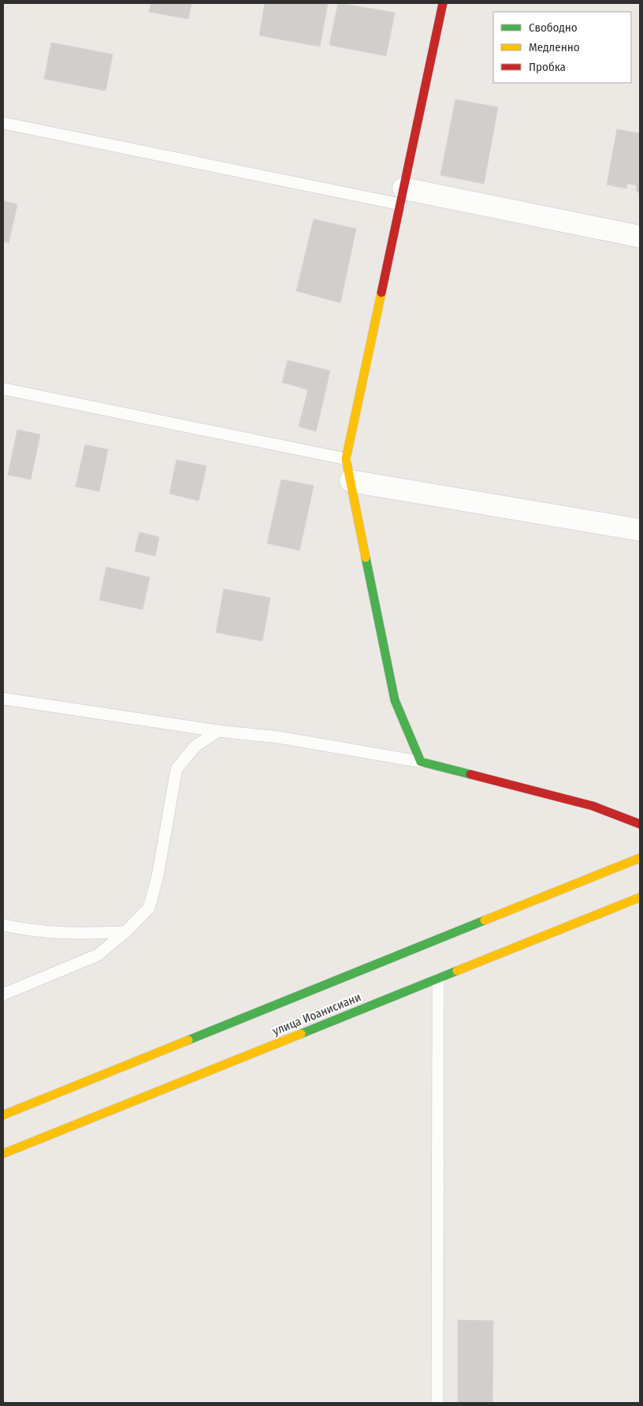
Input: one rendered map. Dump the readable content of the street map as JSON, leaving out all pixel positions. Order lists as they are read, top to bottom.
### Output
{
  "streets": {
    "main road": ["улица Иоанисиани"]
  },
  "legend": ["Свободно", "Медленно", "Пробка"]
}
